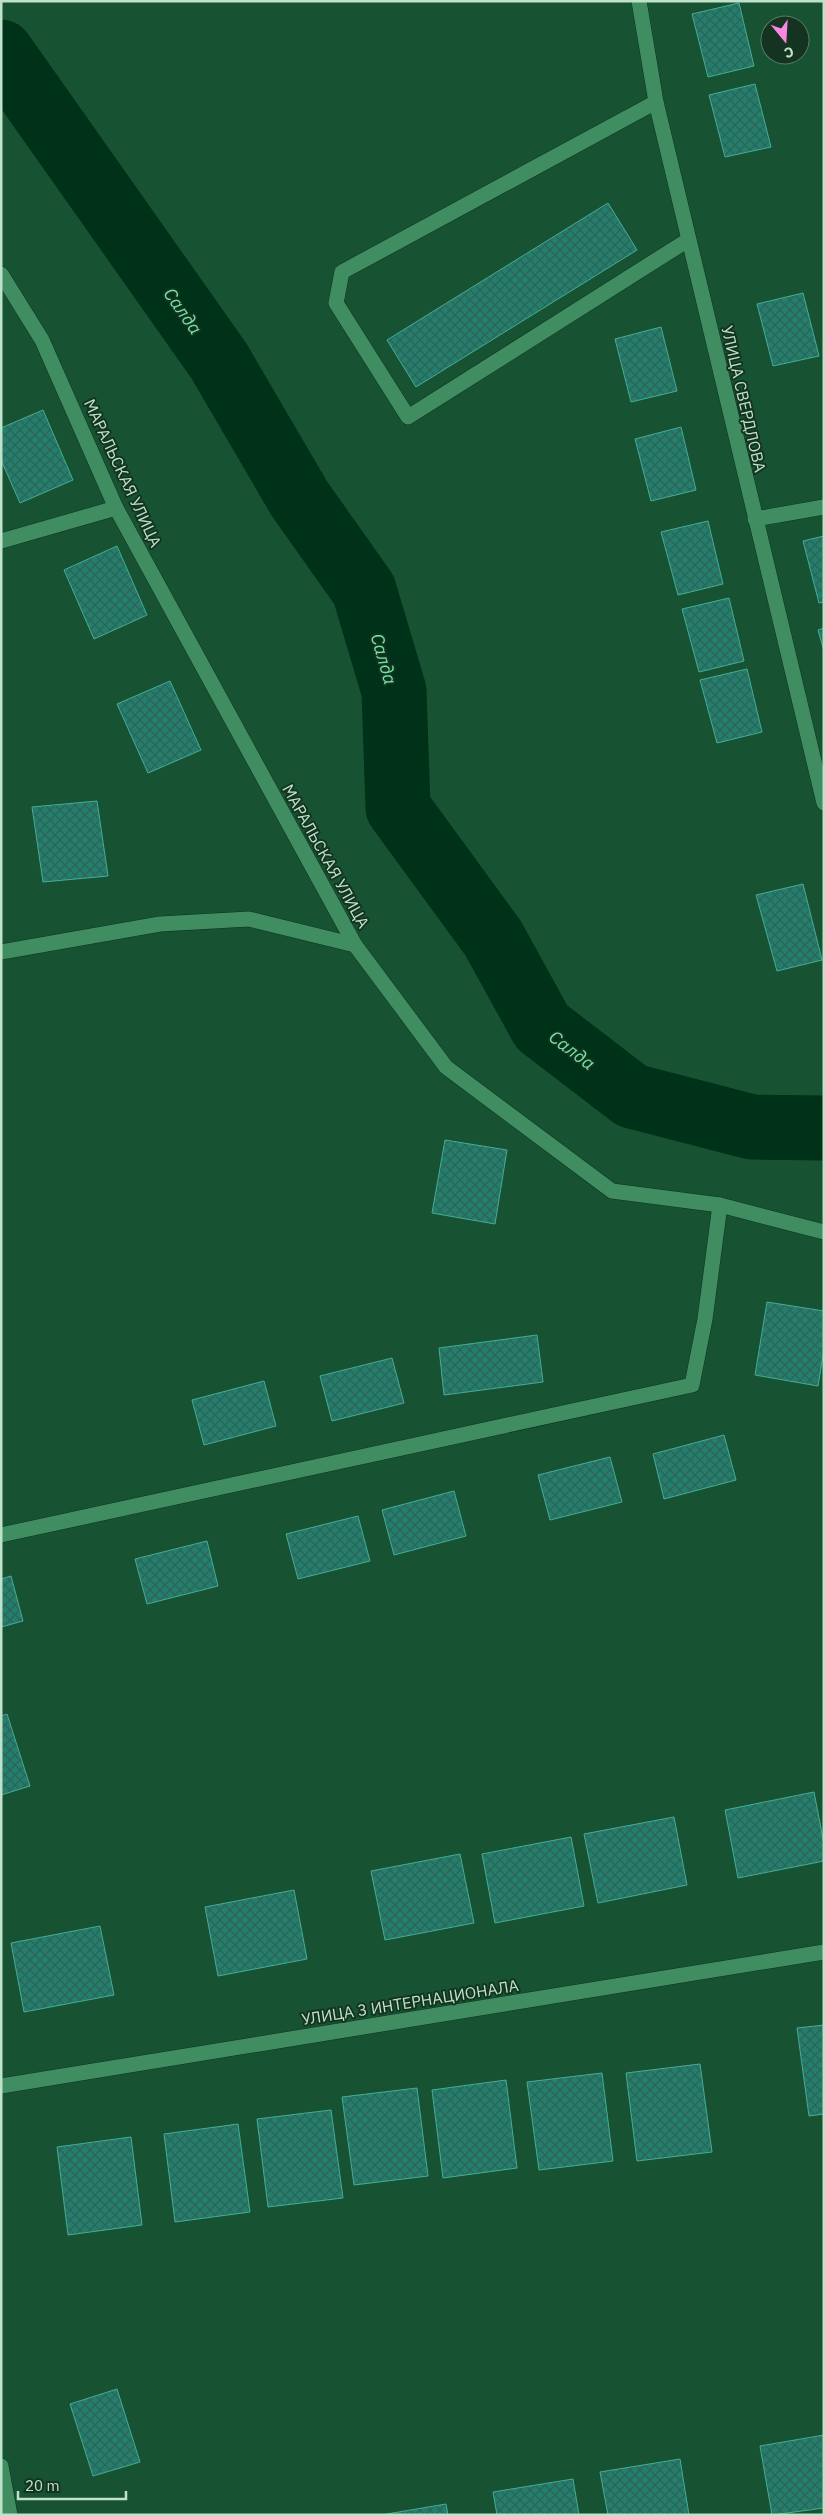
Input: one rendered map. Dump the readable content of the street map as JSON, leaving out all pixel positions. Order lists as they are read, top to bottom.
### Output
{
  "streets": {
    "street": ["УЛИЦА СВЕРДЛОВА", "МАРАЛЬСКАЯ УЛИЦА", "УЛИЦА 3 ИНТЕРНАЦИОНАЛА"]
  },
  "water": ["Салда"],
  "scale_bar": "20 m",
  "north": "bottom"
}
